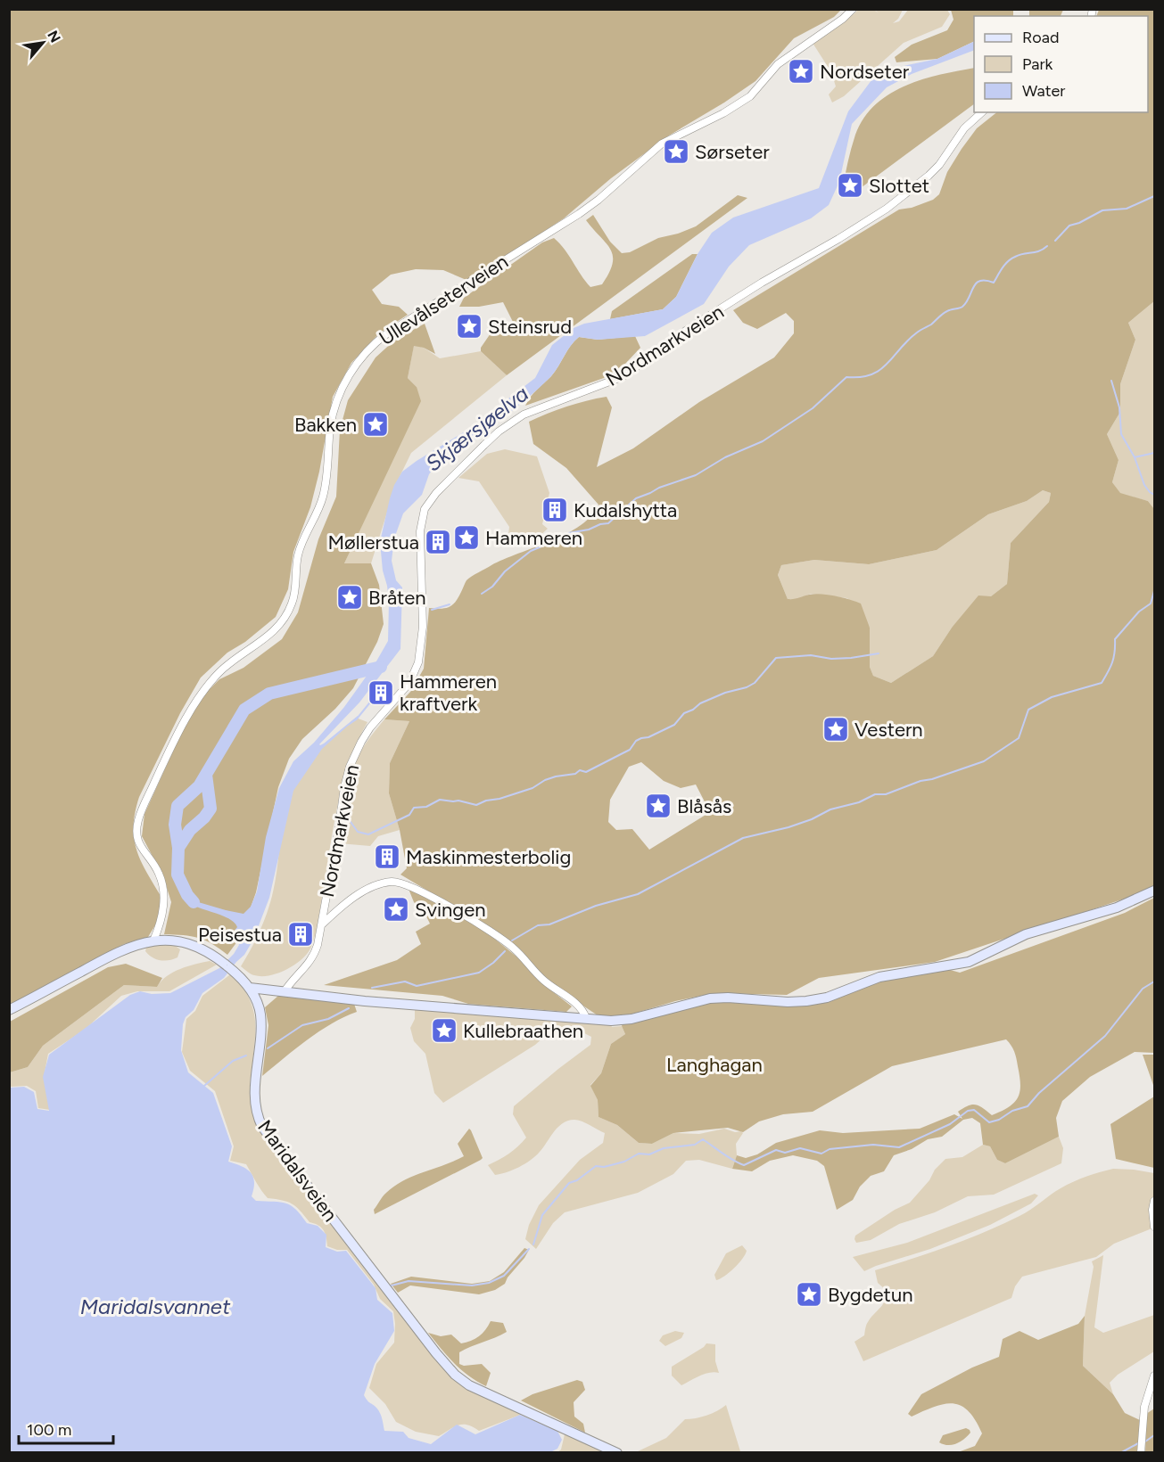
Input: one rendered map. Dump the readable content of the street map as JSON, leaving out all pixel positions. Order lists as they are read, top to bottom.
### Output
{
  "streets": {
    "street": ["Ullevålseterveien", "Nordmarkveien", "Maridalsveien"]
  },
  "crossings": [
    ["Ullevålseterveien", "Maridalsveien"]
  ],
  "water": ["Skjærsjøelva", "Maridalsvannet"],
  "parks": ["Langhagan"],
  "places": {
    "place": [
      "Nordseter",
      "Sørseter",
      "Slottet",
      "Steinsrud",
      "Bakken",
      "Hammeren",
      "Bråten",
      "Vestern",
      "Blåsås",
      "Svingen",
      "Kullebraathen",
      "Bygdetun"
    ],
    "building": [
      "Kudalshytta",
      "Møllerstua",
      "Hammeren kraftverk",
      "Maskinmesterbolig",
      "Peisestua"
    ]
  },
  "legend": ["Road", "Park", "Water"],
  "scale_bar": "100 m",
  "north": "top right"
}
